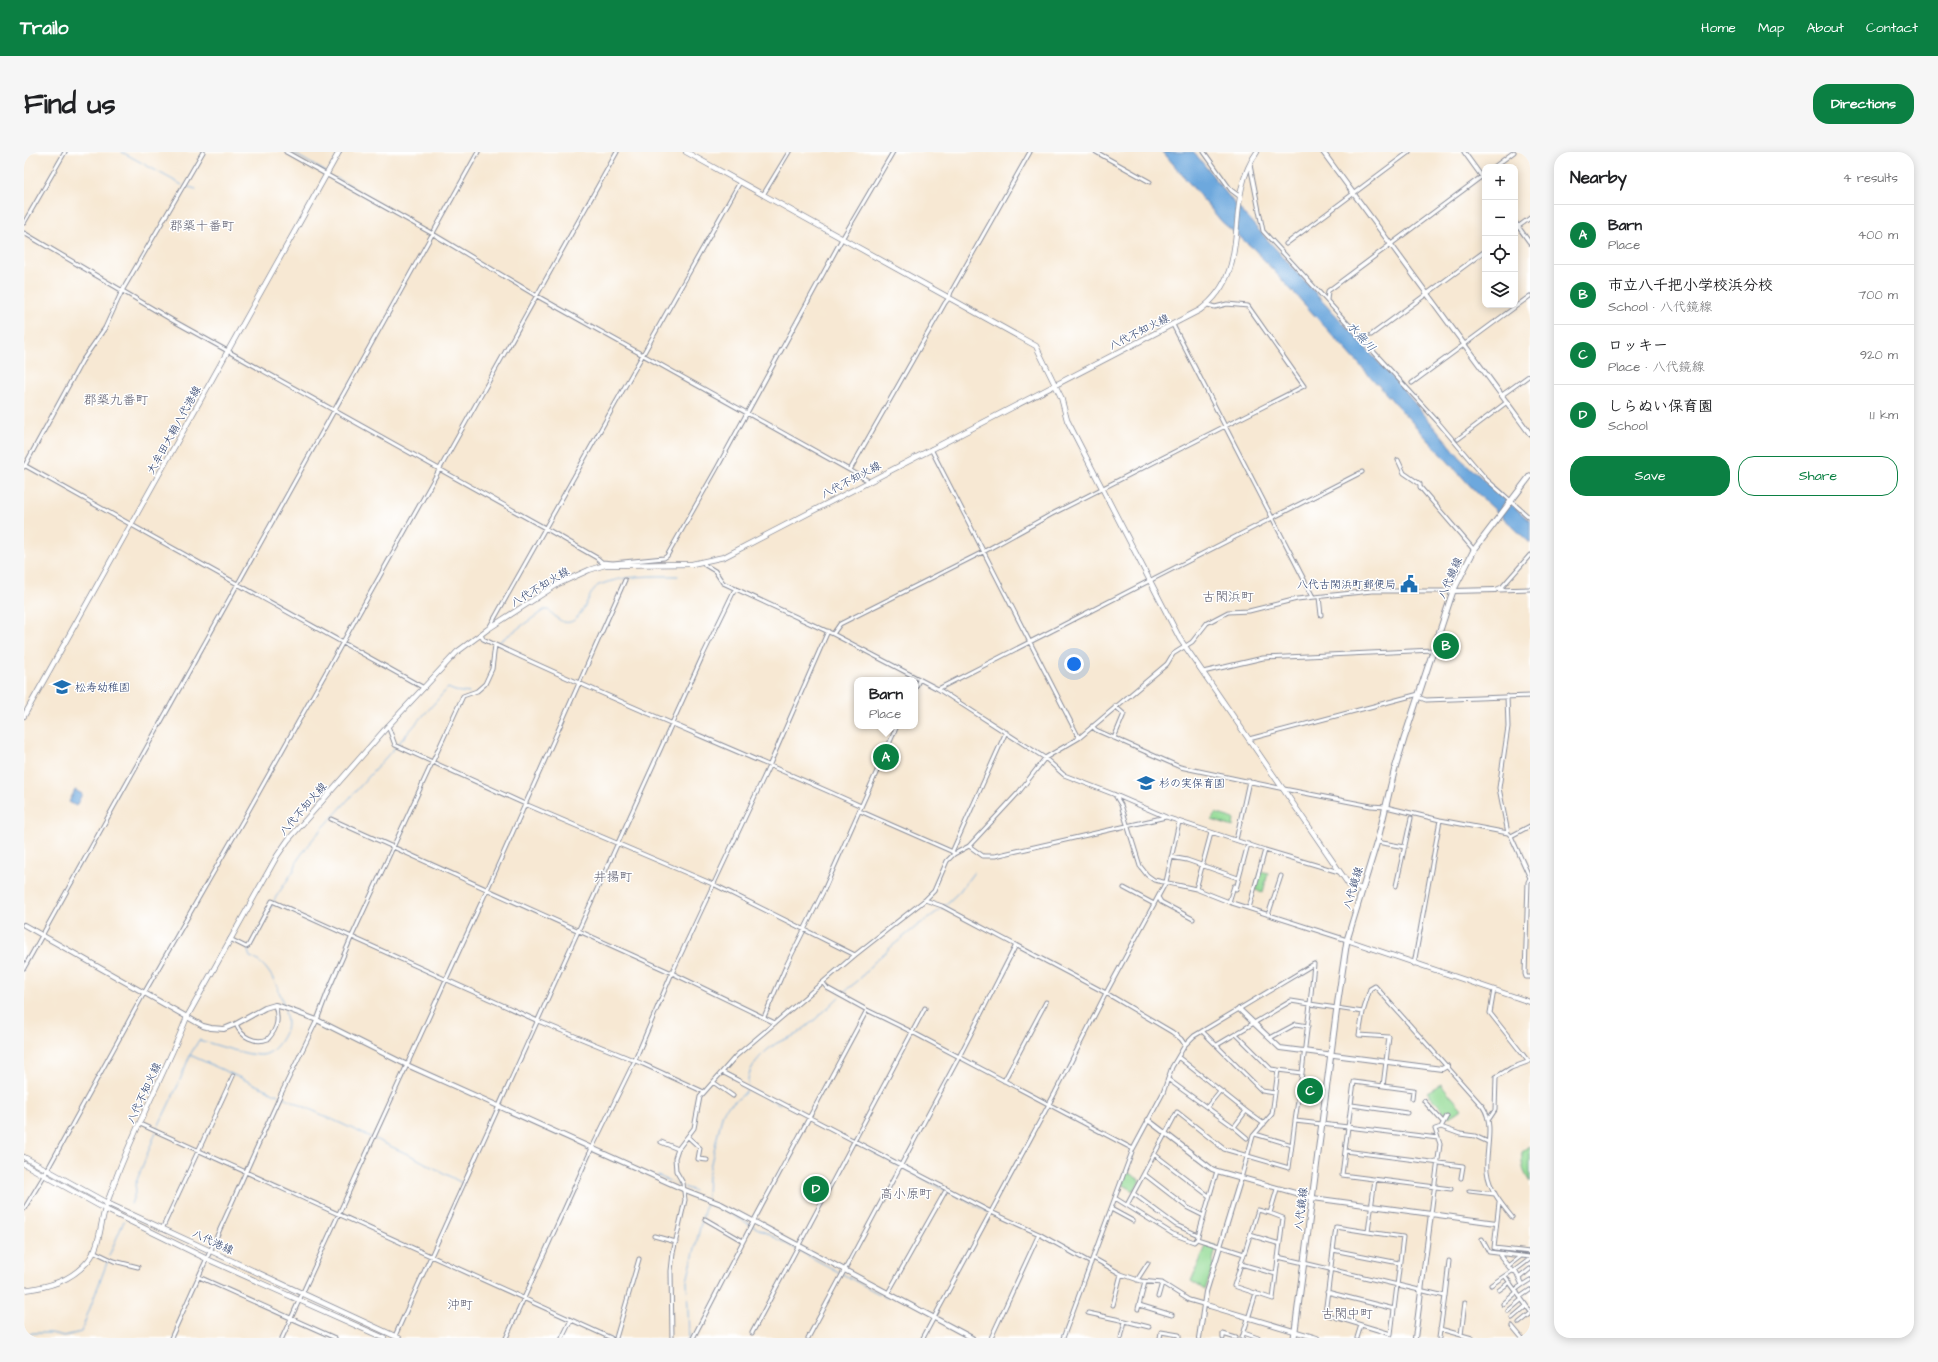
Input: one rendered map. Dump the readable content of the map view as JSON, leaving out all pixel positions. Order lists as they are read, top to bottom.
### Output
{
  "streets": {
    "main road": [
      "八代不知火線",
      "大牟田大鞘八代港線",
      "八代鏡線",
      "八代港線"
    ]
  },
  "crossings": [
    ["八代不知火線", "八代港線"]
  ],
  "districts": [
    "郡築十番町",
    "郡築九番町",
    "古閑浜町",
    "井揚町",
    "高小原町",
    "沖町",
    "古閑中町"
  ],
  "water": ["水無川"],
  "places": {
    "public building": ["八代古閑浜町郵便局"],
    "school or university": ["松寿幼稚園", "杉の実保育園"]
  },
  "page": {
    "header": "Trailo",
    "nav": [
      "Home",
      "Map",
      "About",
      "Contact"
    ],
    "buttons": [
      "Directions",
      ["Save", "Share"]
    ],
    "title": "Find us",
    "heading": ["Nearby", "4 results"],
    "map_buttons": ["+", "−"],
    "list": [
      {
        "mark": "A",
        "name": "Barn",
        "note": "Place",
        "value": "400 m"
      },
      {
        "mark": "B",
        "name": "市立八千把小学校浜分校",
        "note": "School · 八代鏡線",
        "value": "700 m"
      },
      {
        "mark": "C",
        "name": "ロッキー",
        "note": "Place · 八代鏡線",
        "value": "920 m"
      },
      {
        "mark": "D",
        "name": "しらぬい保育園",
        "note": "School",
        "value": "1.1 km"
      }
    ],
    "pins": [
      "B",
      "A",
      "C",
      "D"
    ],
    "popup": ["Barn", "Place"]
  }
}
